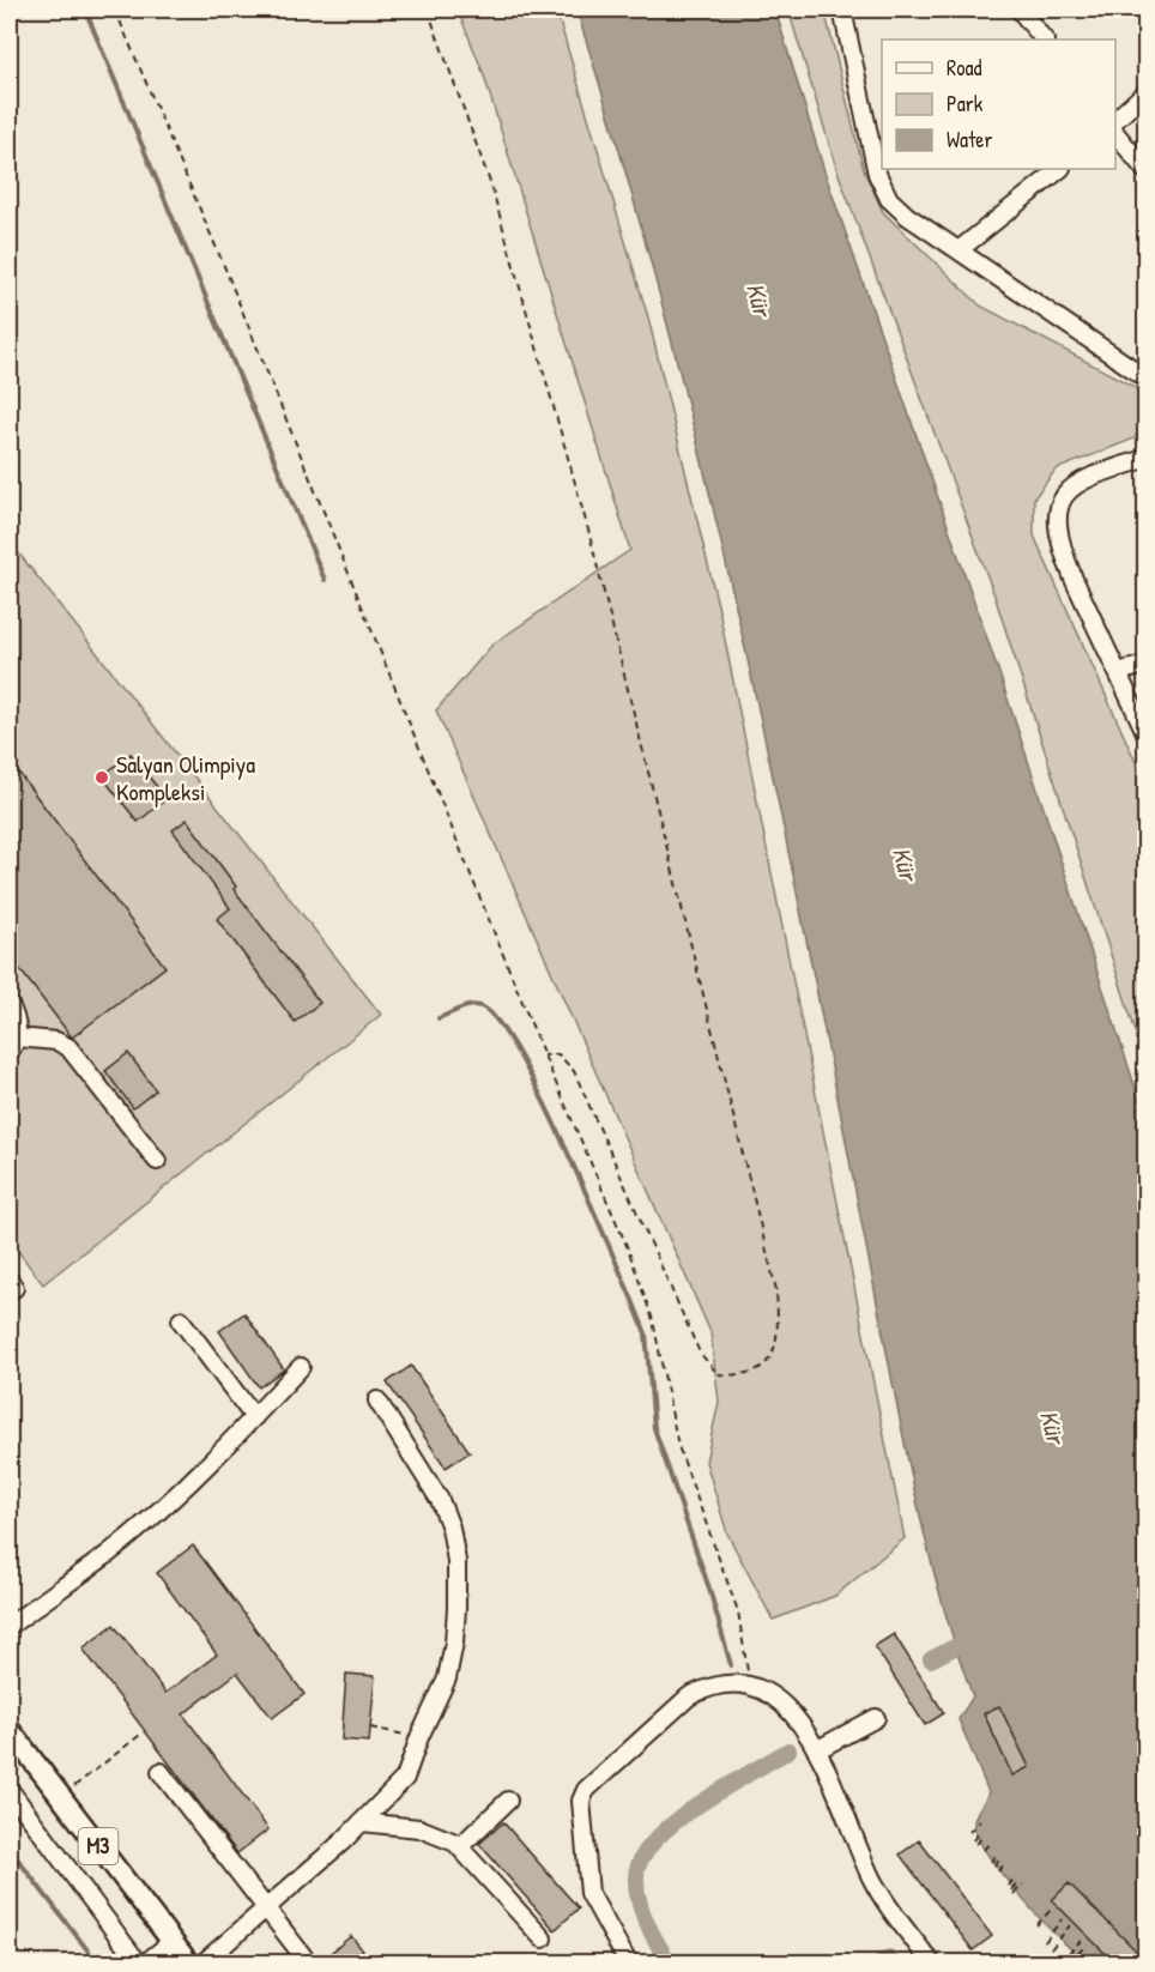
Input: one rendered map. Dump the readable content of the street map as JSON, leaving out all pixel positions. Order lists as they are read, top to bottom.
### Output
{
  "streets": {
    "main road": ["M3"]
  },
  "water": ["Kür"],
  "places": ["Salyan Olimpiya Kompleksi"],
  "legend": ["Road", "Park", "Water"]
}
